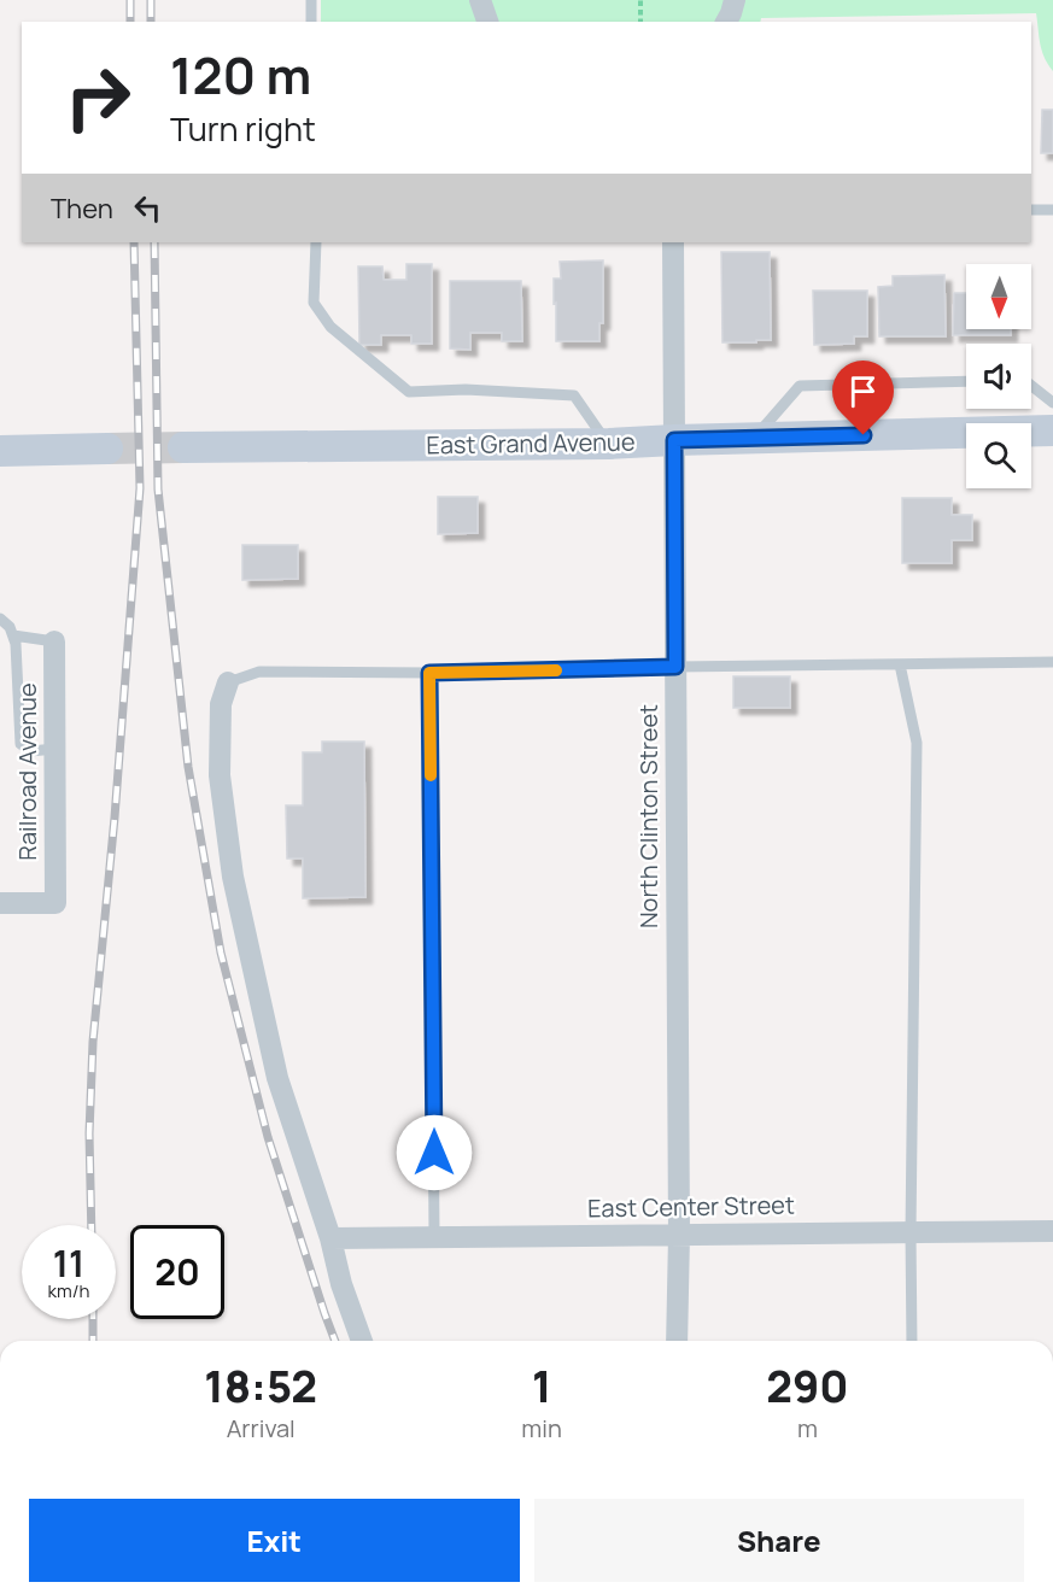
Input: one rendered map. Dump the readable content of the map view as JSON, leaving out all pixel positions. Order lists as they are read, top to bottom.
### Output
{
  "streets": {
    "street": [
      "East Grand Avenue",
      "Railroad Avenue",
      "North Clinton Street",
      "East Center Street"
    ]
  },
  "crossings": [
    ["East Grand Avenue", "North Clinton Street"],
    ["North Clinton Street", "East Center Street"]
  ],
  "north": "bottom",
  "page": {
    "turn": ["120 m", "Turn right"],
    "then": "Then",
    "speed": "11 km/h",
    "limit": "20",
    "eta": [
      "18:52",
      "Arrival",
      "1",
      "min",
      "290",
      "m"
    ],
    "buttons": ["Exit", "Share"]
  }
}
